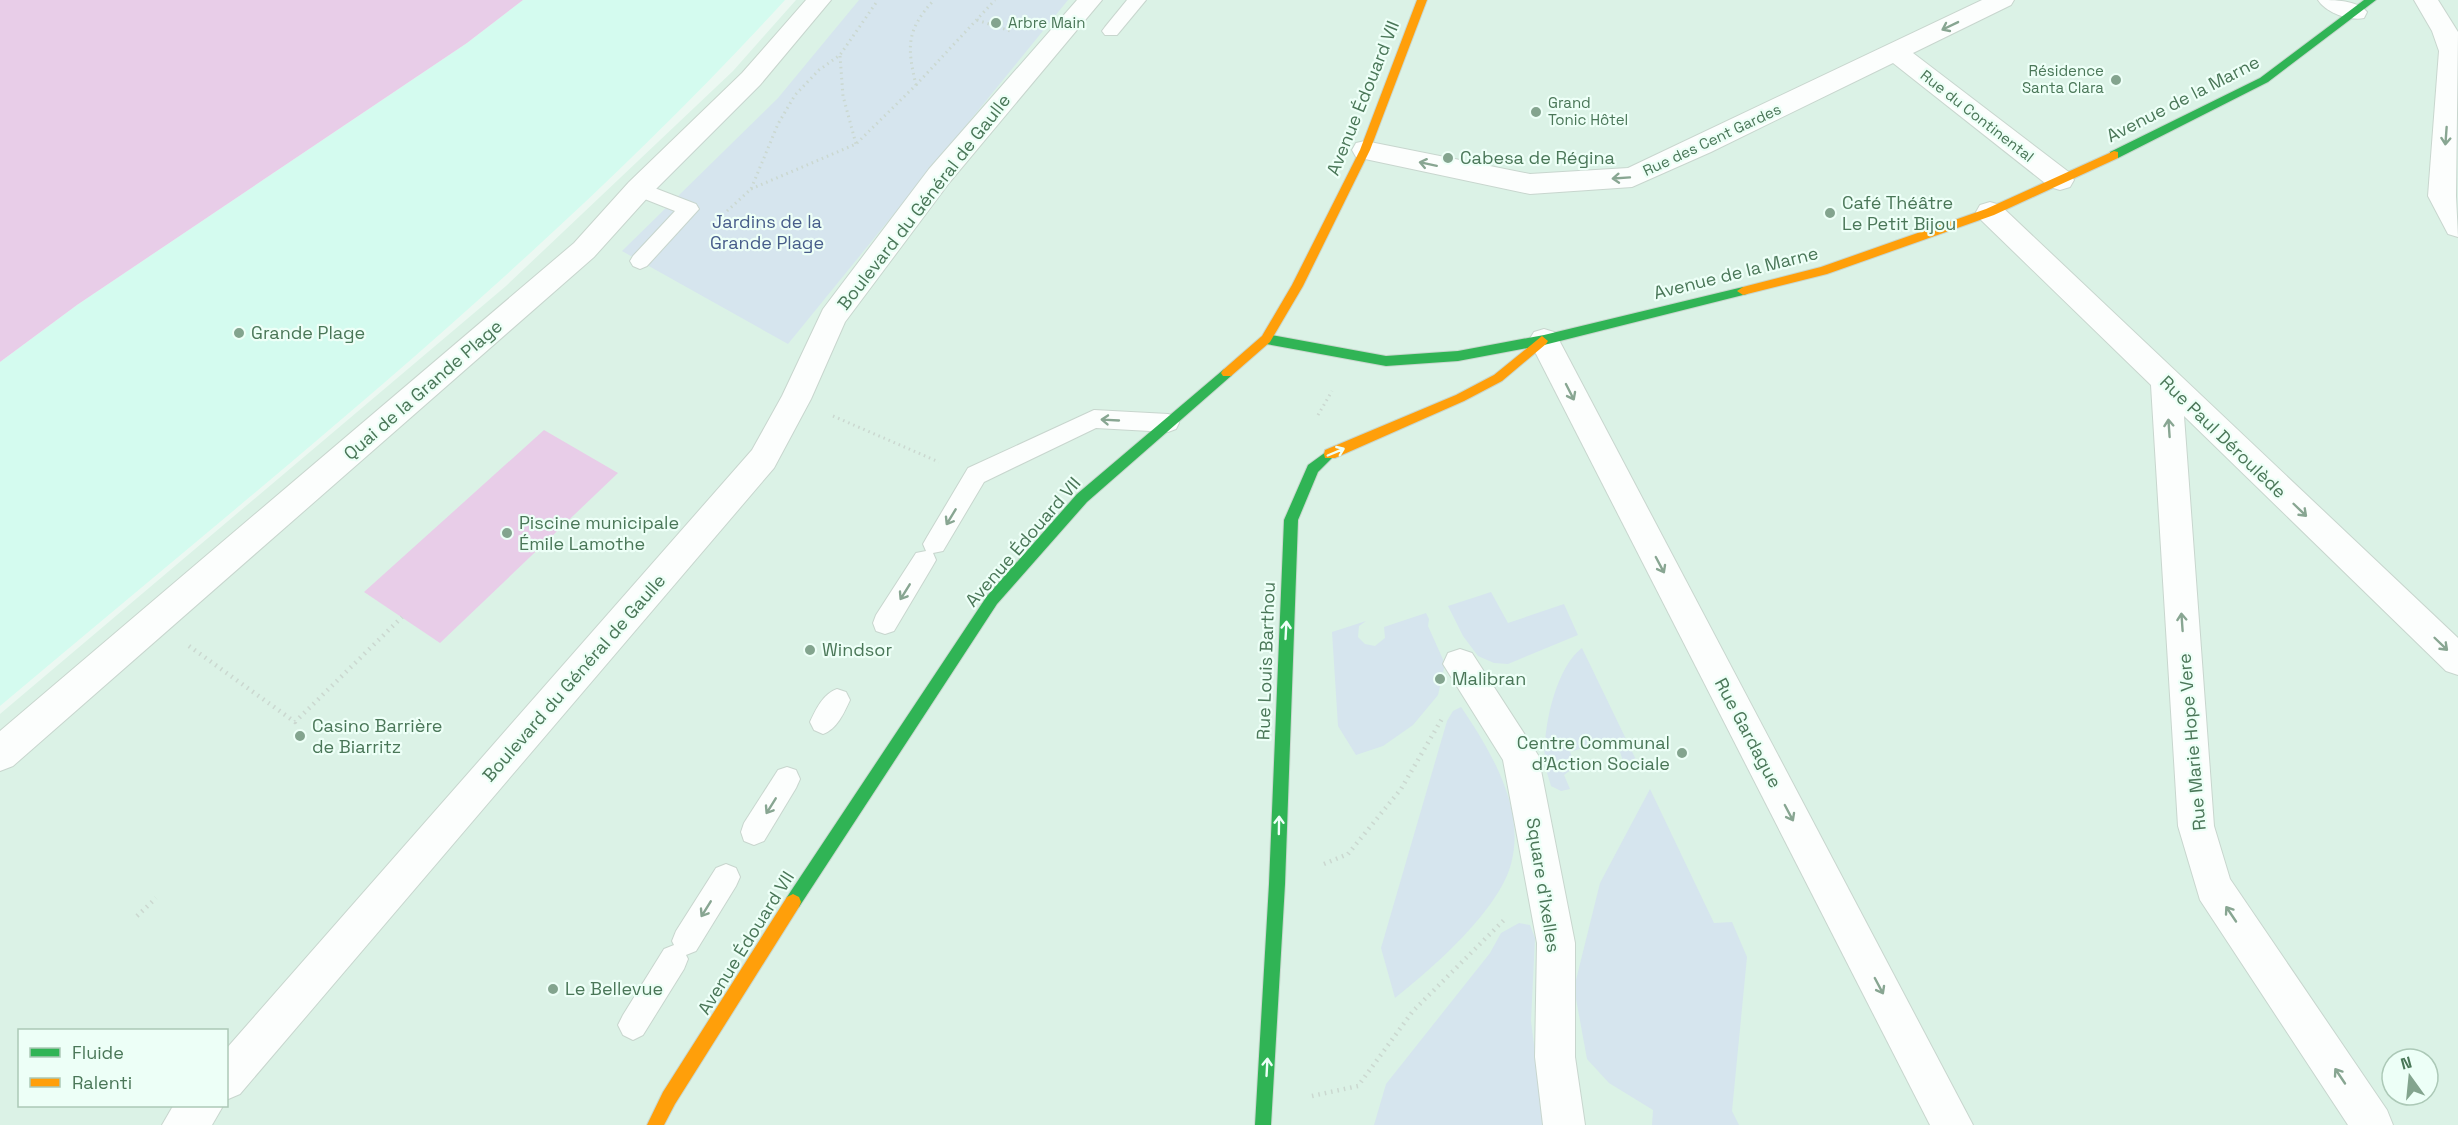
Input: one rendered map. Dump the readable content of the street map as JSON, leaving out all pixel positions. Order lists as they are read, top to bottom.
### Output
{
  "streets": {
    "main road": ["Avenue Édouard VII", "Avenue de la Marne", "Rue Louis Barthou"],
    "street": [
      "Rue du Continental",
      "Rue des Cent Gardes",
      "Boulevard du Général de Gaulle",
      "Quai de la Grande Plage",
      "Rue Paul Déroulède",
      "Rue Gardague",
      "Rue Marie Hope Vere",
      "Square d'Ixelles"
    ]
  },
  "crossings": [
    ["Avenue Édouard VII", "Avenue de la Marne"],
    ["Avenue Édouard VII", "Rue des Cent Gardes"],
    ["Avenue de la Marne", "Rue du Continental"],
    ["Avenue de la Marne", "Rue Paul Déroulède"],
    ["Avenue de la Marne", "Rue Louis Barthou"],
    ["Avenue de la Marne", "Rue Gardague"],
    ["Rue du Continental", "Rue des Cent Gardes"],
    ["Rue Paul Déroulède", "Rue Marie Hope Vere"],
    ["Rue Louis Barthou", "Rue Gardague"]
  ],
  "one_way": [
    "Rue des Cent Gardes",
    "Rue Paul Déroulède",
    "Rue Louis Barthou",
    "Rue Gardague",
    "Rue Marie Hope Vere"
  ],
  "parks": ["Jardins de la Grande Plage"],
  "places": [
    "Arbre Main",
    "Résidence Santa Clara",
    "Grand Tonic Hôtel",
    "Cabesa de Régina",
    "Café Théâtre Le Petit Bijou",
    "Grande Plage",
    "Piscine municipale Émile Lamothe",
    "Windsor",
    "Malibran",
    "Casino Barrière de Biarritz",
    "Centre Communal d'Action Sociale",
    "Le Bellevue"
  ],
  "legend": ["Fluide", "Ralenti"],
  "north": "top"
}
